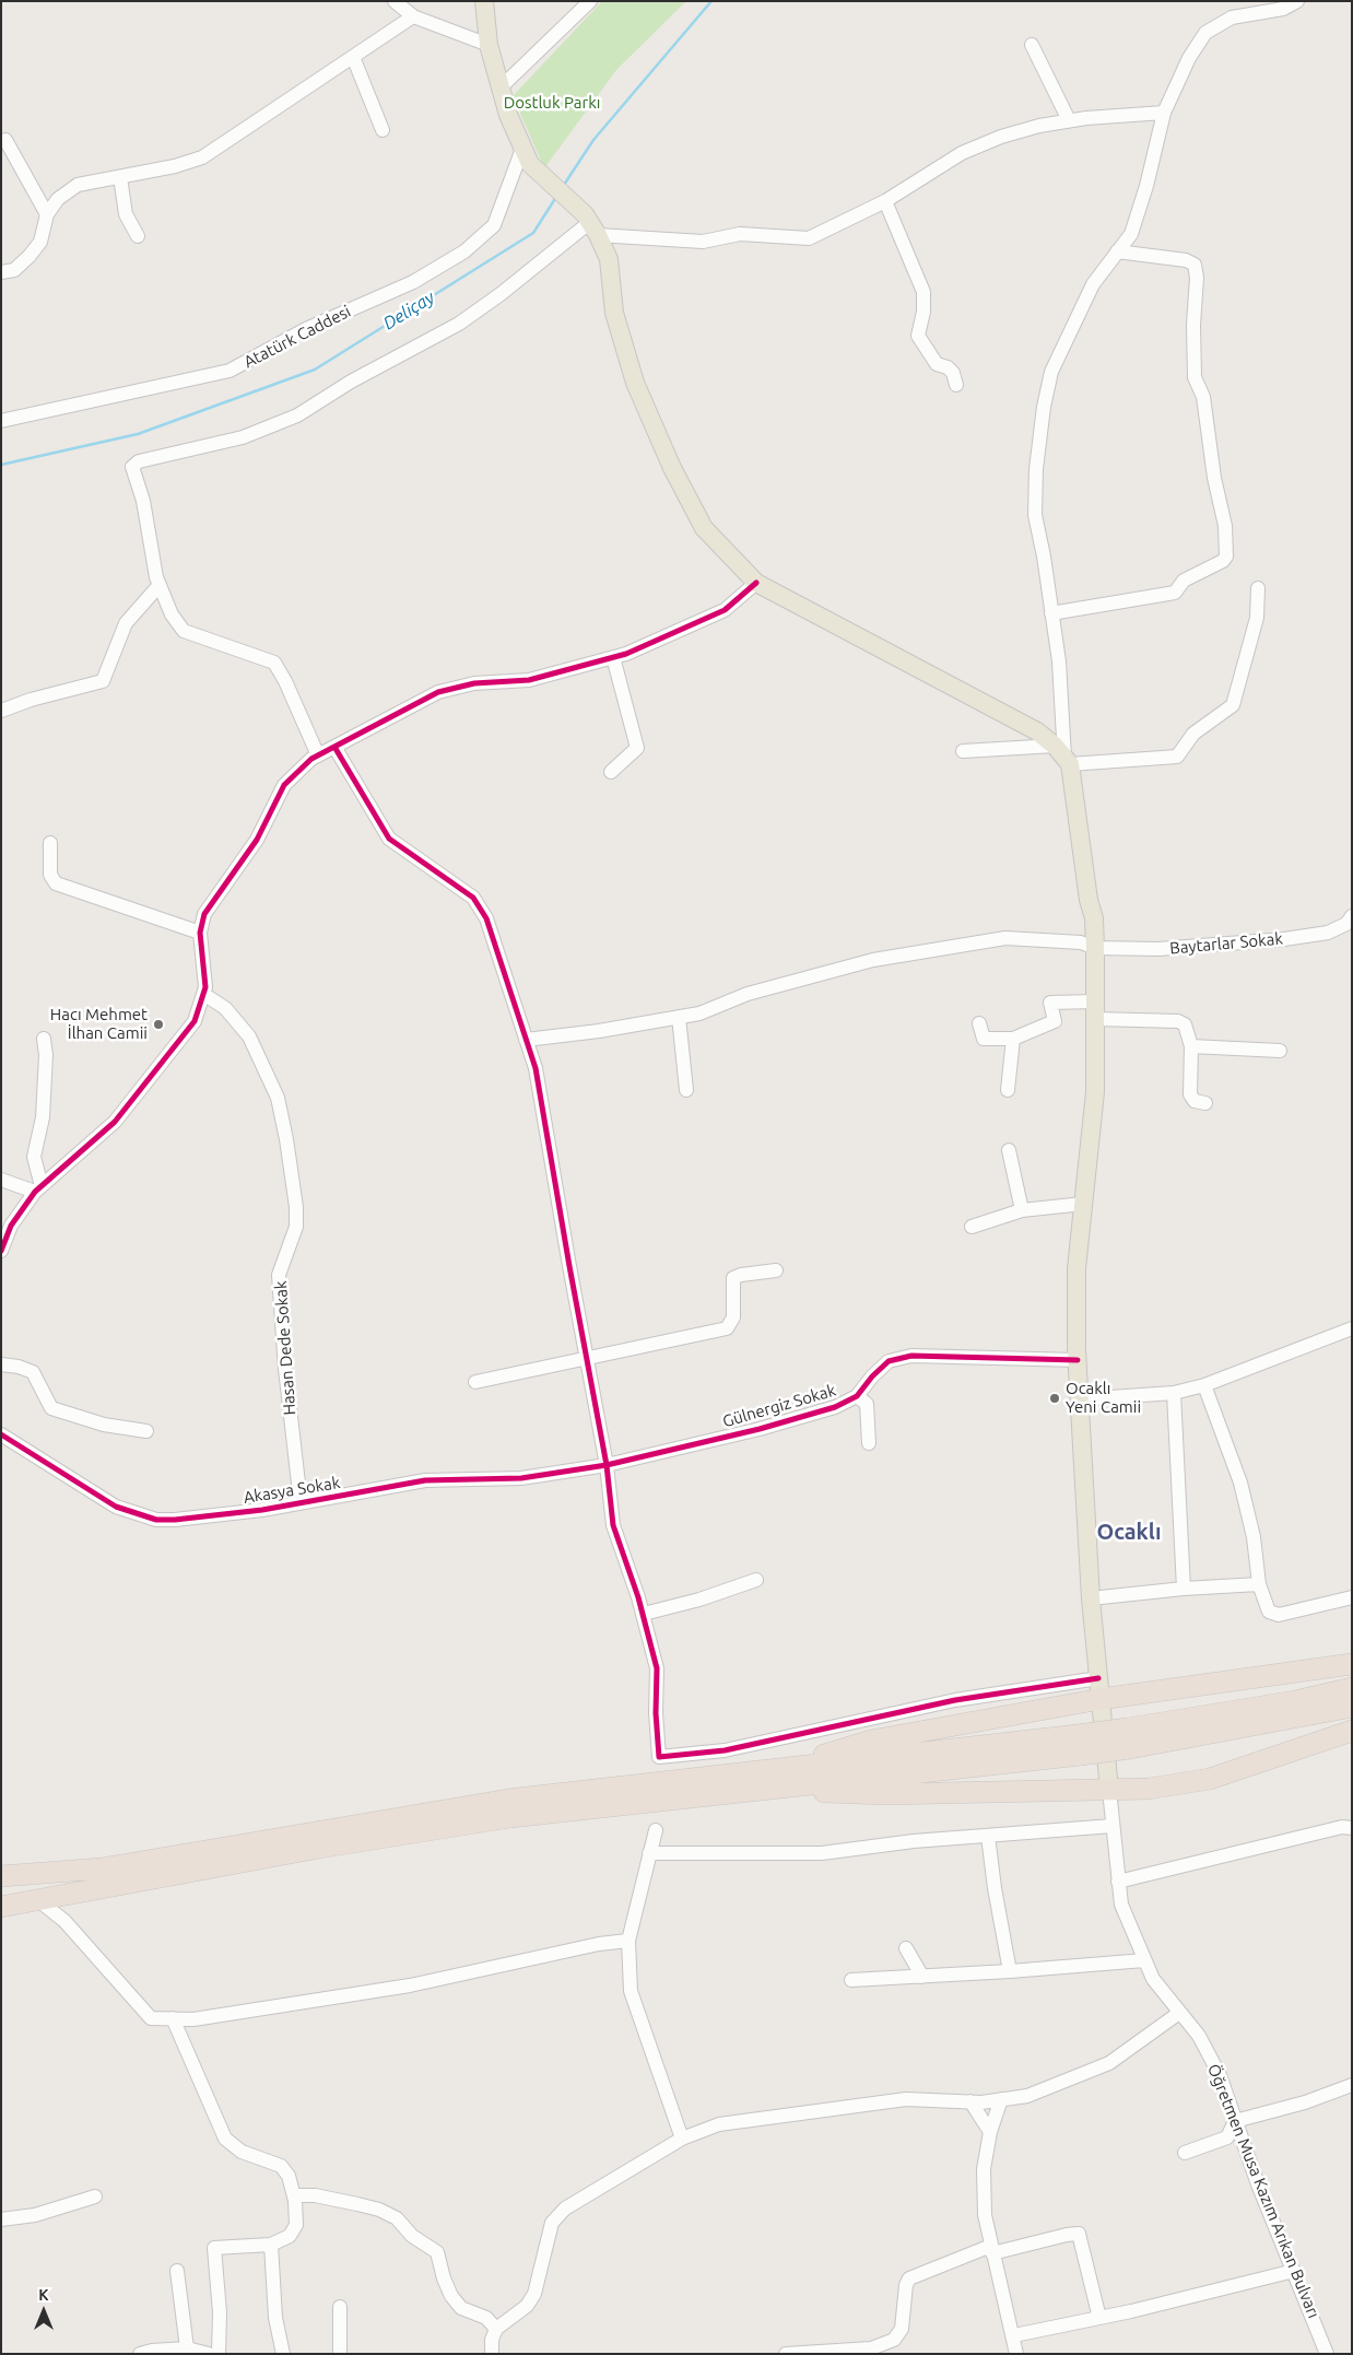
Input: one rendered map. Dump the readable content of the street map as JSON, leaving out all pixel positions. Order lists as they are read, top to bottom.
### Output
{
  "streets": {
    "street": [
      "Atatürk Caddesi",
      "Baytarlar Sokak",
      "Hasan Dede Sokak",
      "Gülnergiz Sokak",
      "Akasya Sokak",
      "Öğretmen Musa Kazım Arıkan Bulvarı"
    ]
  },
  "crossings": [
    ["Hasan Dede Sokak", "Akasya Sokak"],
    ["Gülnergiz Sokak", "Akasya Sokak"]
  ],
  "districts": ["Ocaklı"],
  "water": ["Deliçay"],
  "parks": ["Dostluk Parkı"],
  "places": ["Hacı Mehmet İlhan Camii", "Ocaklı Yeni Camii"],
  "north": "top"
}
